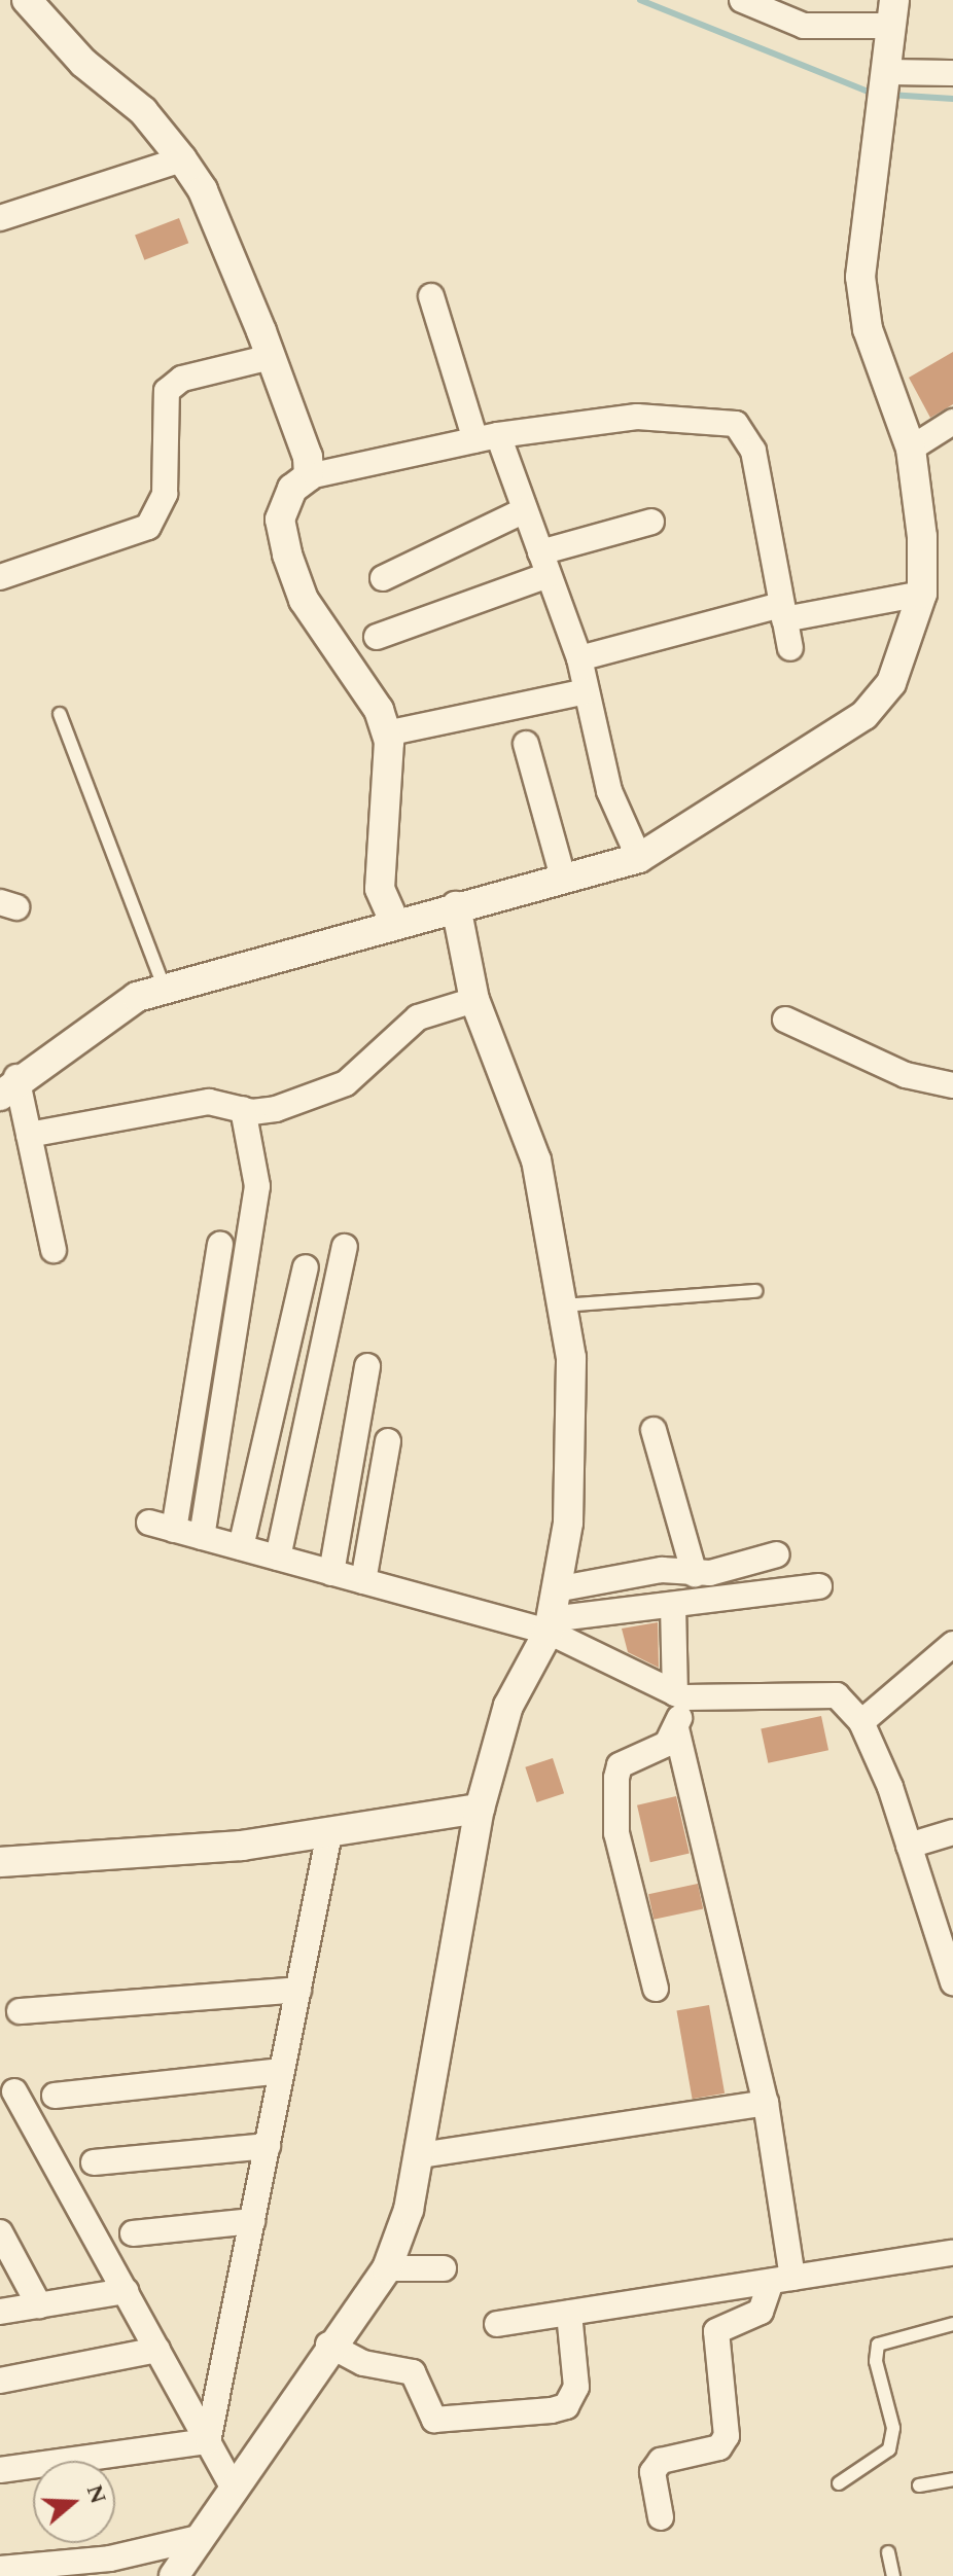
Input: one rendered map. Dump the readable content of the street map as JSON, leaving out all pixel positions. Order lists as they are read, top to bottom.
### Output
{
  "north": "right"
}
